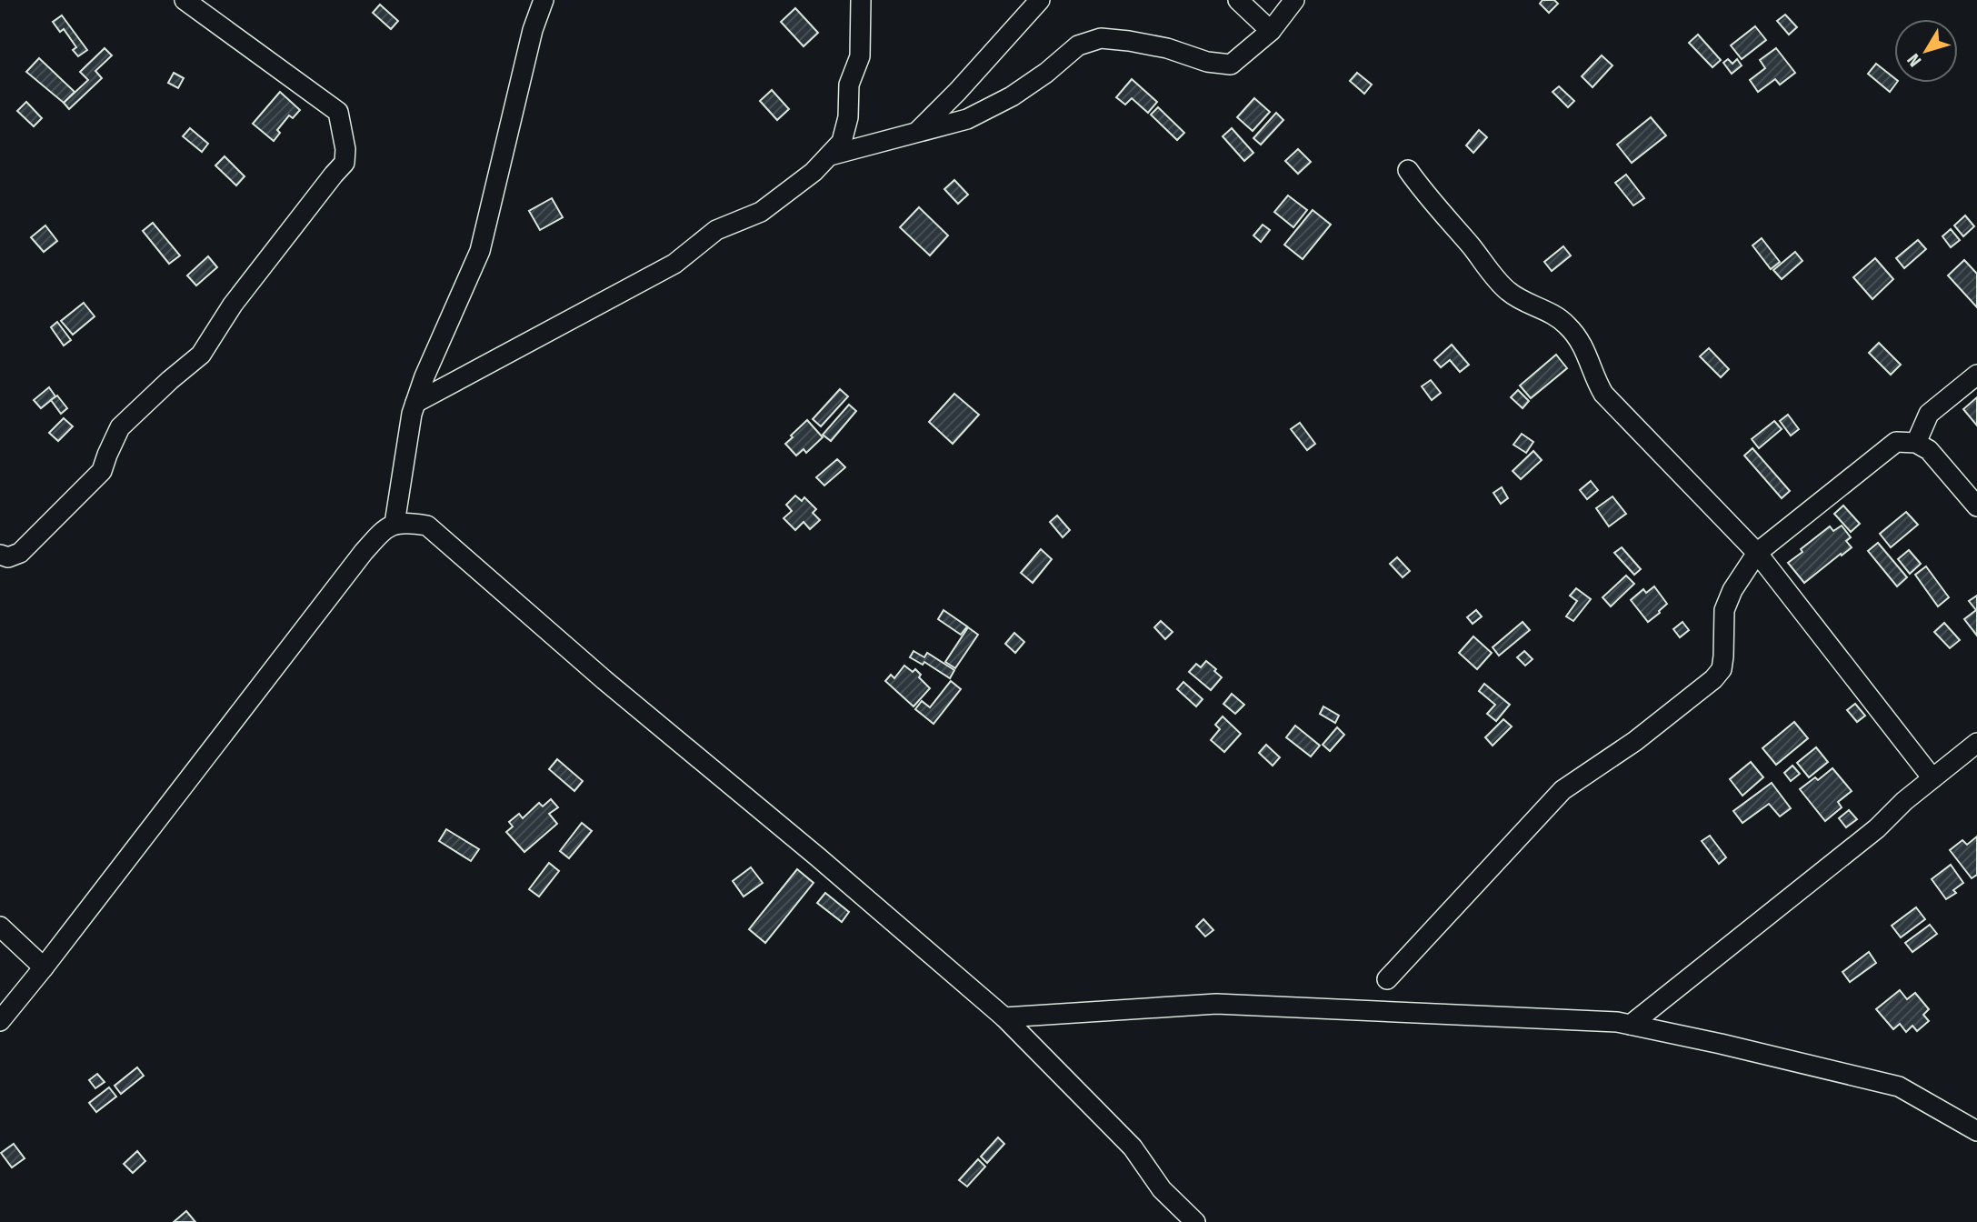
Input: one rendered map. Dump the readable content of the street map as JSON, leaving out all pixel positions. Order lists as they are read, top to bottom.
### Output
{
  "north": "bottom left"
}
